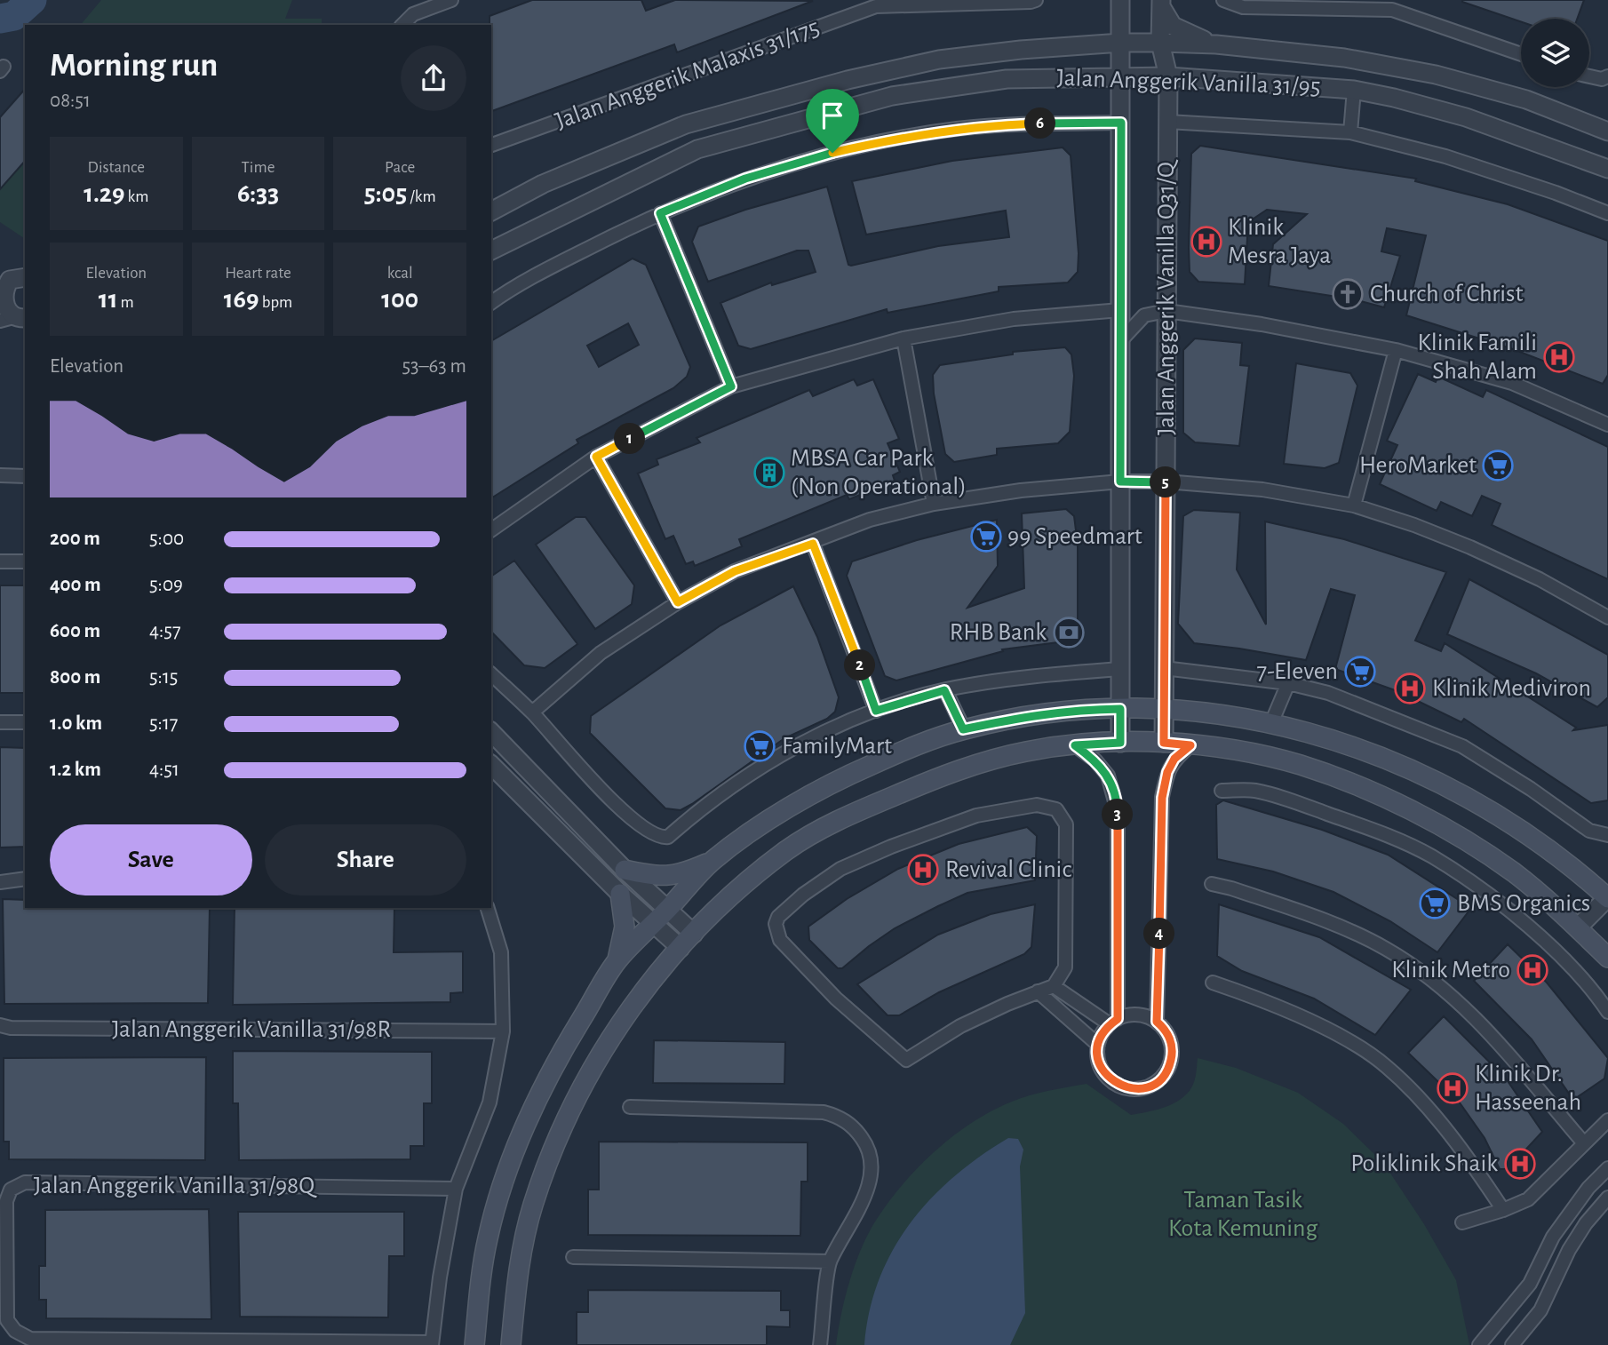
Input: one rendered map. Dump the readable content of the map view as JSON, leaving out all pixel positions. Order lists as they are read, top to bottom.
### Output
{
  "streets": {
    "street": [
      "Jalan Anggerik Malaxis 31/175",
      "Jalan Anggerik Vanilla 31/95",
      "Jalan Anggerik Vanilla Q31/Q",
      "Jalan Anggerik Vanilla 31/98R",
      "Jalan Anggerik Vanilla 31/98Q"
    ]
  },
  "crossings": [
    ["Jalan Anggerik Vanilla 31/95", "Jalan Anggerik Vanilla Q31/Q"]
  ],
  "parks": ["Taman Tasik Kota Kemuning"],
  "places": {
    "hospital": [
      "Klinik Mesra Jaya",
      "Klinik Famili Shah Alam",
      "Klinik Mediviron",
      "Revival Clinic",
      "Klinik Metro",
      "Klinik Dr. Hasseenah",
      "Poliklinik Shaik"
    ],
    "church": ["Church of Christ"],
    "supermarket": [
      "HeroMarket",
      "99 Speedmart",
      "7-Eleven",
      "FamilyMart",
      "BMS Organics"
    ],
    "building": ["MBSA Car Park (Non Operational)"],
    "bank": ["RHB Bank"]
  },
  "page": {
    "heading": ["Morning run", "08:51"],
    "pins": [
      "6",
      "1",
      "5",
      "2",
      "3",
      "4"
    ],
    "stats": [
      ["Distance", "1.29 km"],
      ["Time", "6:33"],
      ["Pace", "5:05 /km"],
      ["Elevation", "11 m"],
      ["Heart rate", "169 bpm"],
      ["kcal", "100"]
    ],
    "chart": ["Elevation", "53–63 m"],
    "list": [
      {
        "name": "200 m",
        "note": "5:00"
      },
      {
        "name": "400 m",
        "note": "5:09"
      },
      {
        "name": "600 m",
        "note": "4:57"
      },
      {
        "name": "800 m",
        "note": "5:15"
      },
      {
        "name": "1.0 km",
        "note": "5:17"
      },
      {
        "name": "1.2 km",
        "note": "4:51"
      }
    ],
    "buttons": ["Save", "Share"]
  }
}
